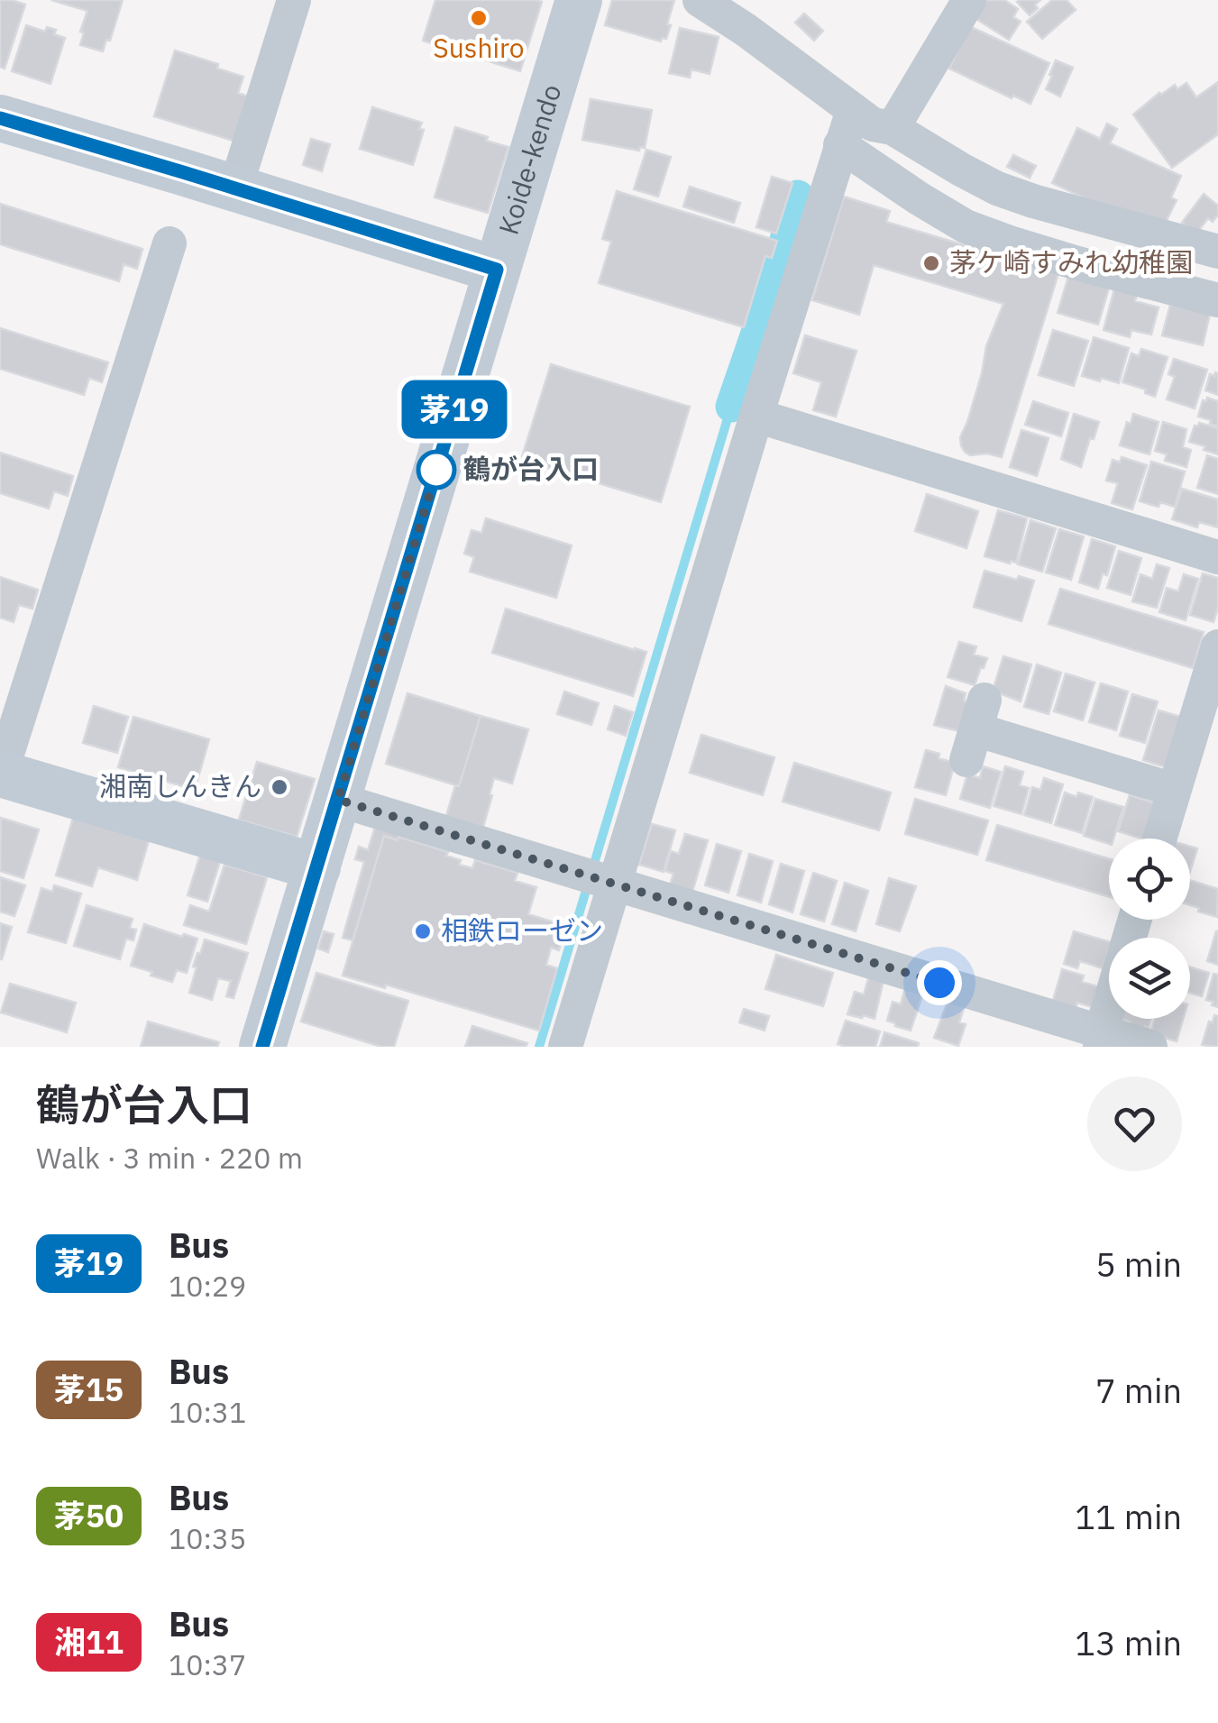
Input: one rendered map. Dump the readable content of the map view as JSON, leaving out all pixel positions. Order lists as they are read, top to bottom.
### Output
{
  "streets": {
    "main road": ["Koide-kendo"]
  },
  "places": [
    "Sushiro",
    "茅ケ崎すみれ幼稚園",
    "鶴が台入口",
    "湘南しんきん",
    "相鉄ローゼン"
  ],
  "lines": ["bus line 茅19"],
  "page": {
    "on_map": "茅19",
    "heading": ["鶴が台入口", "Walk · 3 min · 220 m"],
    "list": [
      {
        "mark": "茅19",
        "name": "Bus",
        "note": "10:29",
        "value": "5 min"
      },
      {
        "mark": "茅15",
        "name": "Bus",
        "note": "10:31",
        "value": "7 min"
      },
      {
        "mark": "茅50",
        "name": "Bus",
        "note": "10:35",
        "value": "11 min"
      },
      {
        "mark": "湘11",
        "name": "Bus",
        "note": "10:37",
        "value": "13 min"
      }
    ]
  }
}
